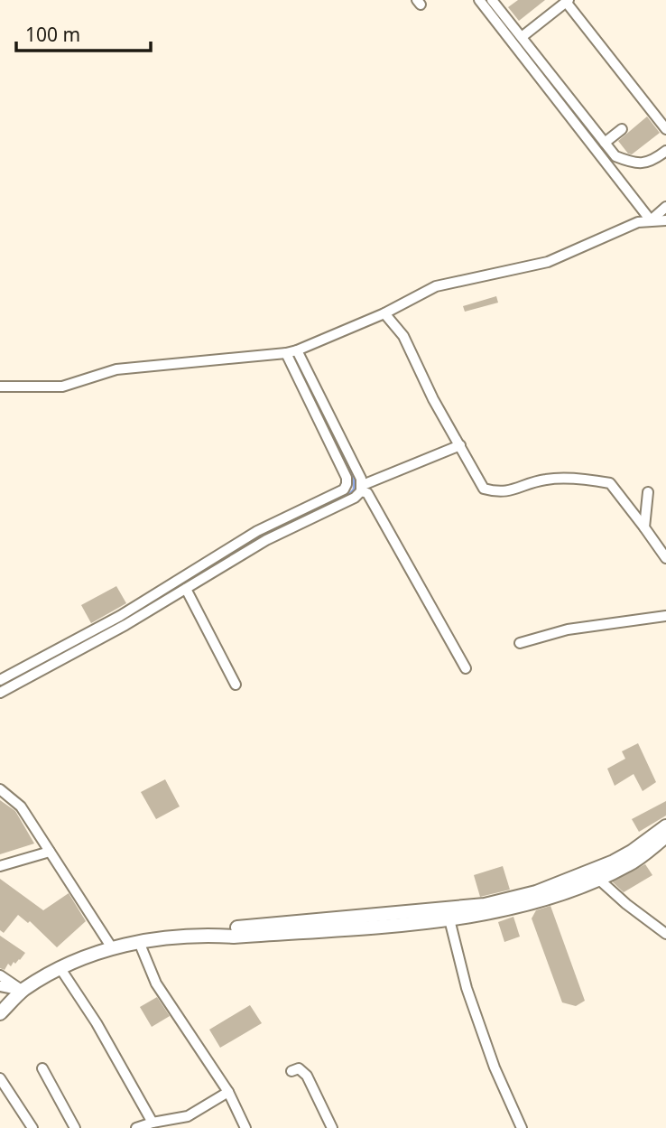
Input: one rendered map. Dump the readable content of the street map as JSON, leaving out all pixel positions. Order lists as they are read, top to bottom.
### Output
{
  "scale_bar": "100 m"
}
